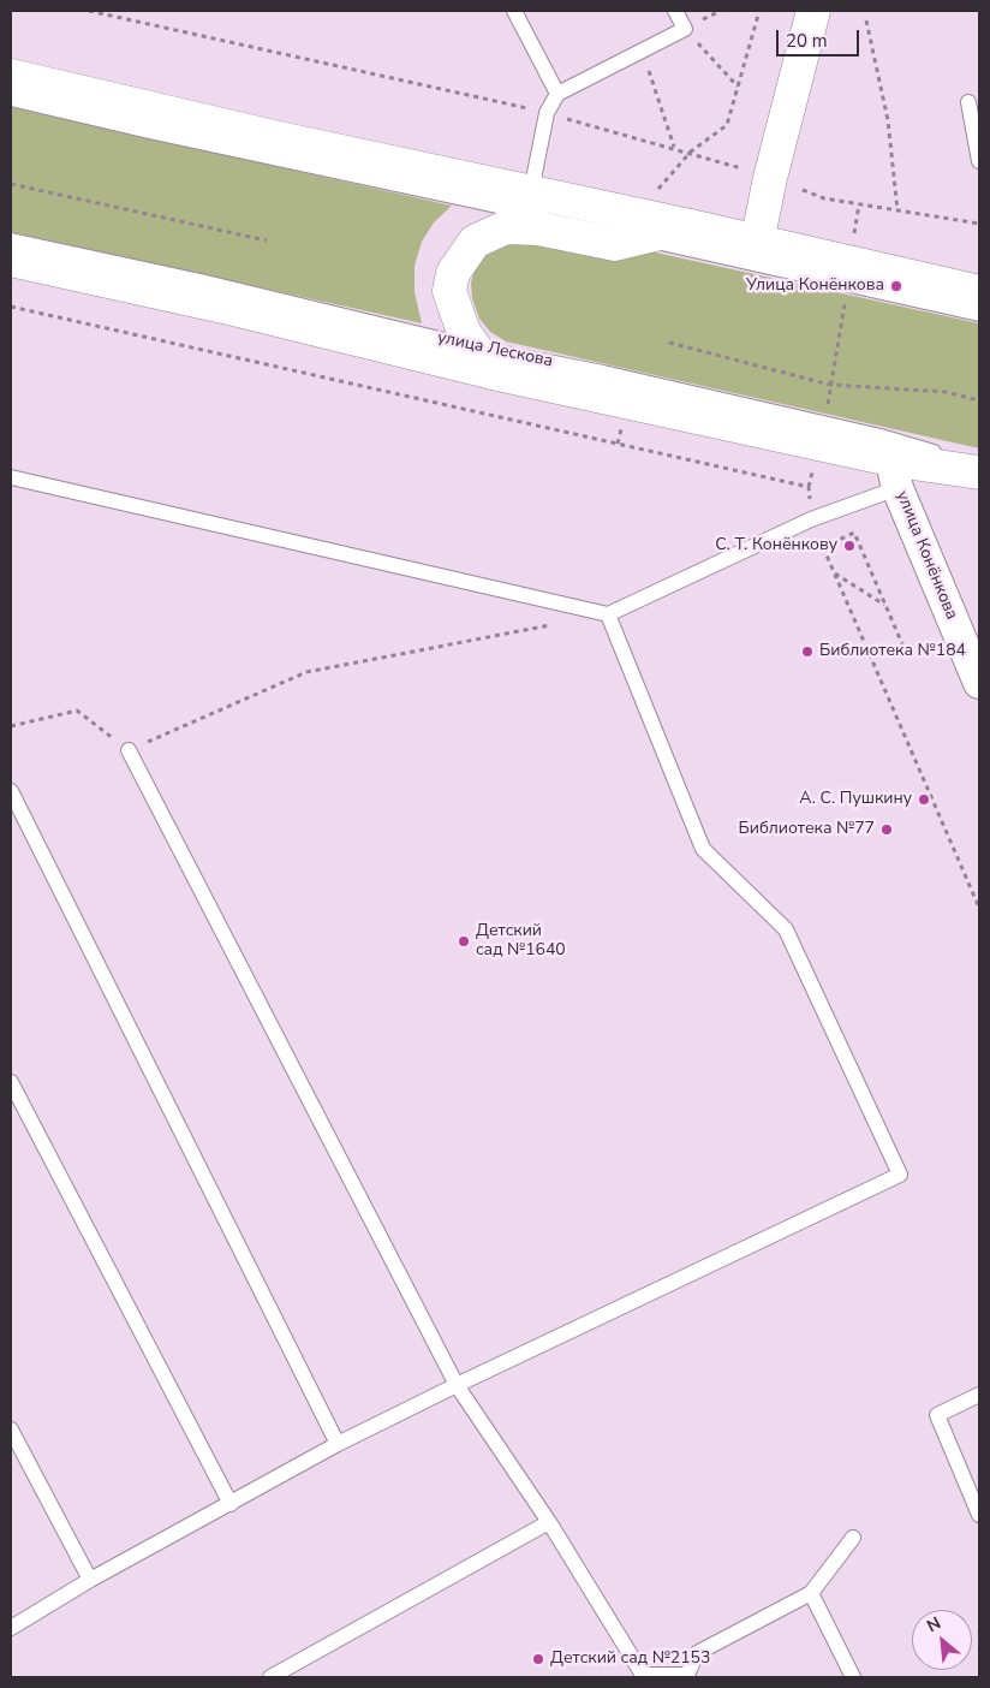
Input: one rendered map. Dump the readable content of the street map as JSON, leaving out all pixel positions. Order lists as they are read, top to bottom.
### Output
{
  "streets": {
    "main road": ["улица Лескова"],
    "street": ["улица Конёнкова"]
  },
  "crossings": [
    ["улица Лескова", "улица Конёнкова"]
  ],
  "places": [
    "Улица Конёнкова",
    "С. Т. Конёнкову",
    "Библиотека №184",
    "А. С. Пушкину",
    "Библиотека №77",
    "Детский сад №1640",
    "Детский сад №2153"
  ],
  "scale_bar": "20 m",
  "north": "top left"
}
